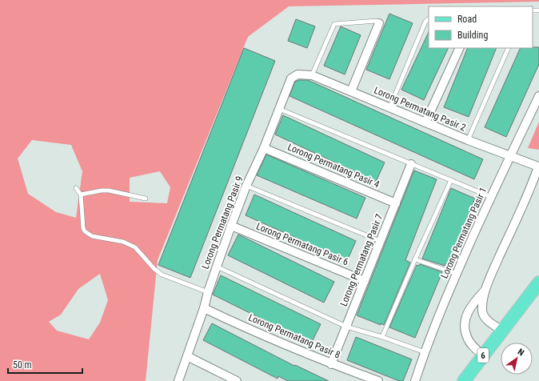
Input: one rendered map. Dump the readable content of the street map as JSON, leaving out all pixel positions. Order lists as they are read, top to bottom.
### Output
{
  "streets": {
    "main road": ["6"],
    "street": [
      "Lorong Permatang Pasir 2",
      "Lorong Permatang Pasir 4",
      "Lorong Permatang Pasir 9",
      "Lorong Permatang Pasir 1",
      "Lorong Permatang Pasir 6",
      "Lorong Permatang Pasir 7",
      "Lorong Permatang Pasir 8"
    ]
  },
  "crossings": [
    ["Lorong Permatang Pasir 2", "Lorong Permatang Pasir 9"],
    ["Lorong Permatang Pasir 2", "Lorong Permatang Pasir 1"],
    ["Lorong Permatang Pasir 4", "Lorong Permatang Pasir 9"],
    ["Lorong Permatang Pasir 4", "Lorong Permatang Pasir 7"],
    ["Lorong Permatang Pasir 9", "Lorong Permatang Pasir 6"],
    ["Lorong Permatang Pasir 9", "Lorong Permatang Pasir 8"],
    ["Lorong Permatang Pasir 6", "Lorong Permatang Pasir 7"],
    ["Lorong Permatang Pasir 7", "Lorong Permatang Pasir 8"]
  ],
  "legend": ["Road", "Building"],
  "scale_bar": "50 m",
  "north": "top right"
}
